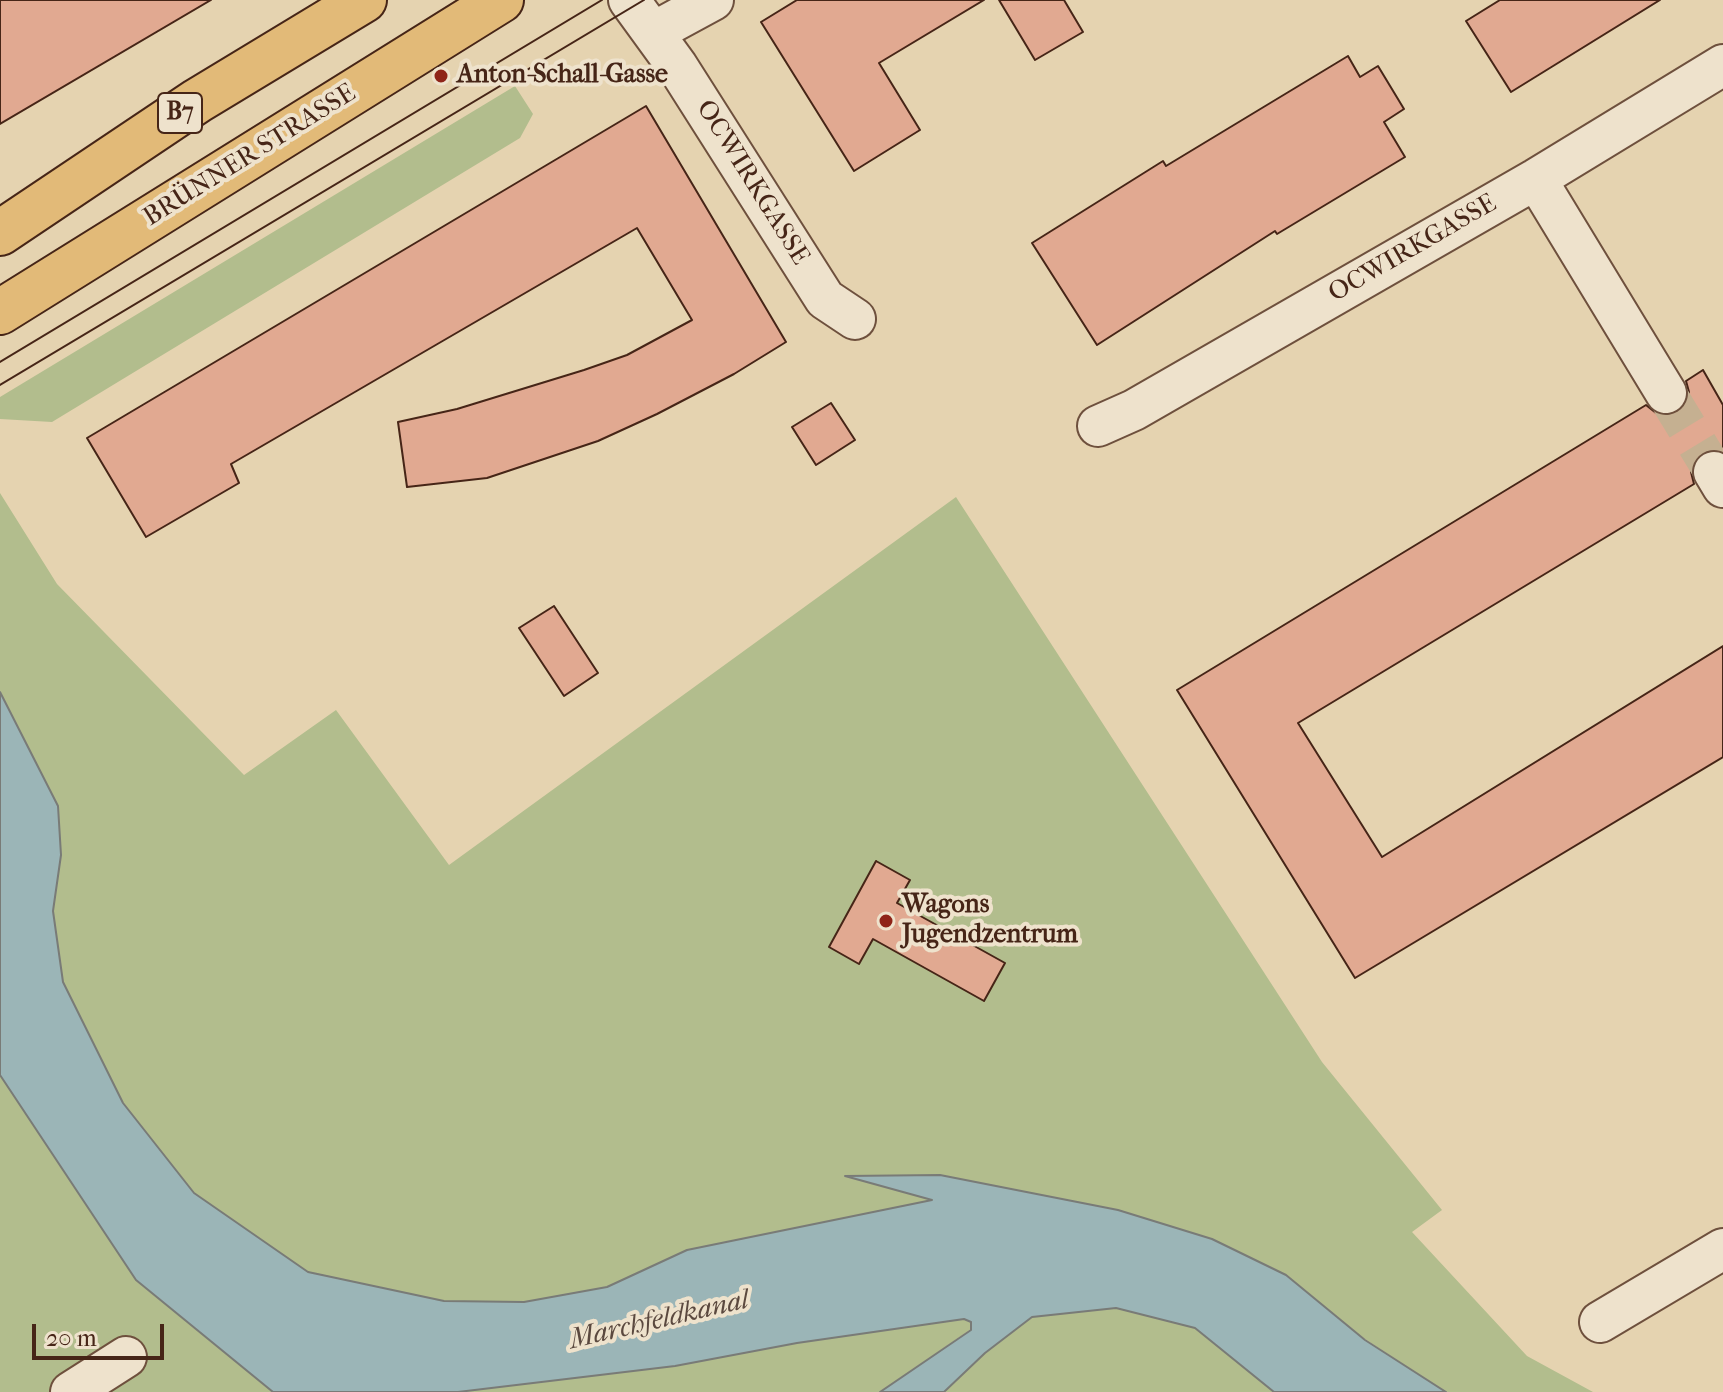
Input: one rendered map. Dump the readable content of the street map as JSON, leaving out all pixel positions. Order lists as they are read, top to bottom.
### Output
{
  "streets": {
    "main road": ["B7", "BRÜNNER STRASSE"],
    "street": ["OCWIRKGASSE"]
  },
  "water": ["Marchfeldkanal"],
  "places": ["Anton-Schall-Gasse", "Wagons Jugendzentrum"],
  "scale_bar": "20 m"
}
